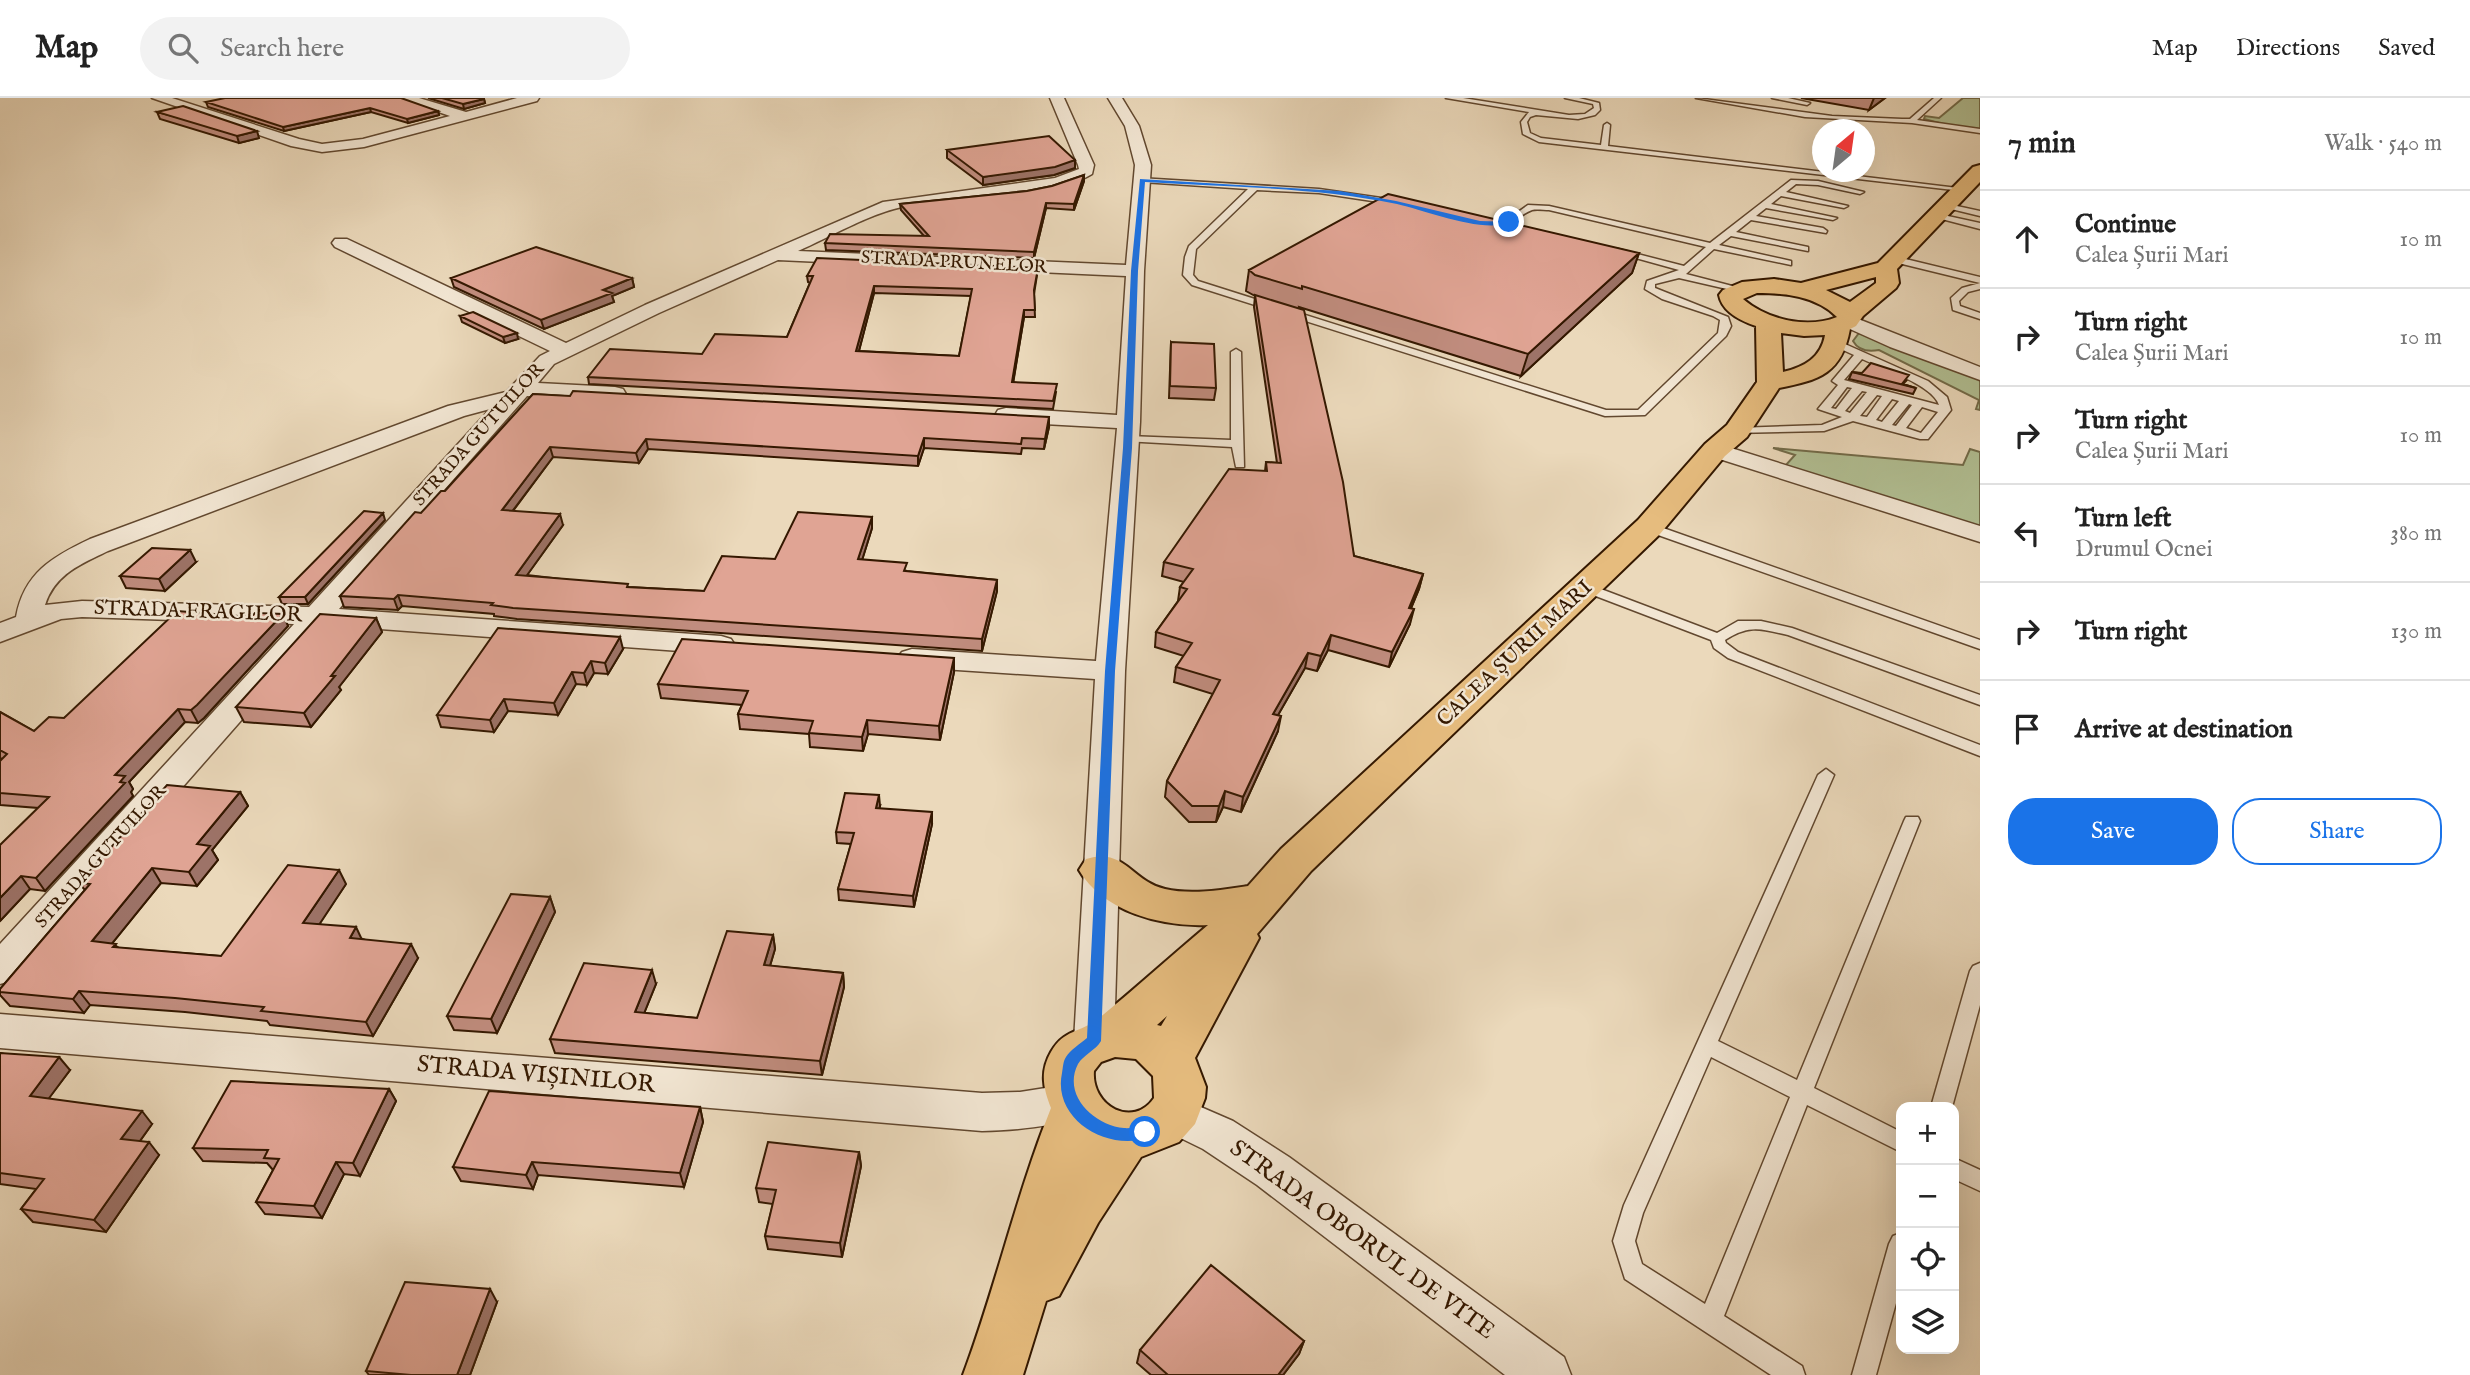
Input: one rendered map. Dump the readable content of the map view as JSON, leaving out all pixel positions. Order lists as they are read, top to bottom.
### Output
{
  "streets": {
    "main road": ["CALEA ȘURII MARI"],
    "street": [
      "STRADA PRUNELOR",
      "STRADA GUTUILOR",
      "STRADA FRAGILOR",
      "STRADA VIȘINILOR",
      "STRADA OBORUL DE VITE"
    ]
  },
  "crossings": [
    ["STRADA PRUNELOR", "STRADA GUTUILOR"],
    ["STRADA GUTUILOR", "STRADA FRAGILOR"],
    ["CALEA ȘURII MARI", "STRADA VIȘINILOR"],
    ["CALEA ȘURII MARI", "STRADA OBORUL DE VITE"],
    ["STRADA VIȘINILOR", "STRADA OBORUL DE VITE"]
  ],
  "north": "top right",
  "page": {
    "header": "Map",
    "search": "Search here",
    "nav": ["Map", "Directions", "Saved"],
    "heading": ["7 min", "Walk · 540 m"],
    "list": [
      ["Continue", "Calea Șurii Mari", "10 m"],
      ["Turn right", "Calea Șurii Mari", "10 m"],
      ["Turn right", "Calea Șurii Mari", "10 m"],
      ["Turn left", "Drumul Ocnei", "380 m"],
      ["Turn right", "130 m"],
      "Arrive at destination"
    ],
    "buttons": ["Save", "Share"],
    "map_buttons": ["+", "−"]
  }
}
